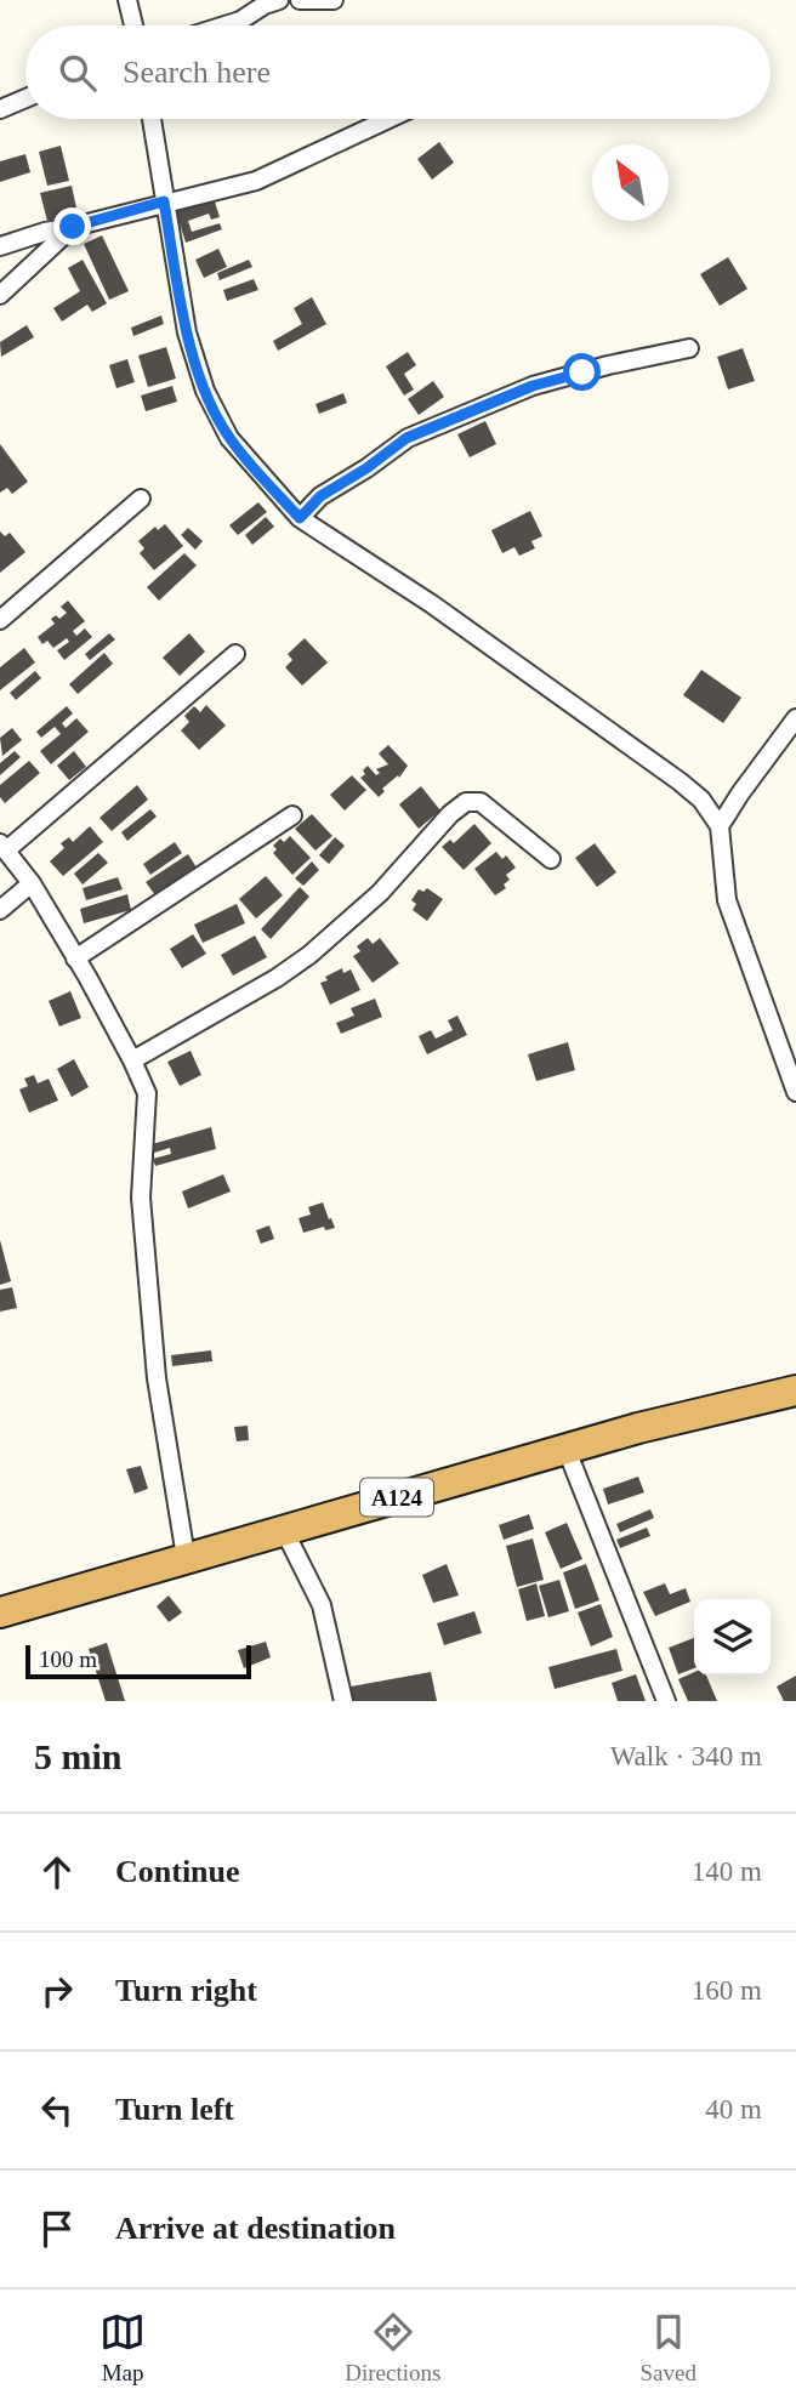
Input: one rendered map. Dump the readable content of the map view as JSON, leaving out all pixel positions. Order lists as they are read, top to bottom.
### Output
{
  "streets": {
    "highway": ["A124"]
  },
  "scale_bar": "100 m",
  "north": "top left",
  "page": {
    "search": "Search here",
    "scale": "100 m",
    "heading": ["5 min", "Walk · 340 m"],
    "list": [
      ["Continue", "140 m"],
      ["Turn right", "160 m"],
      ["Turn left", "40 m"],
      "Arrive at destination"
    ],
    "nav": ["Map", "Directions", "Saved"]
  }
}
